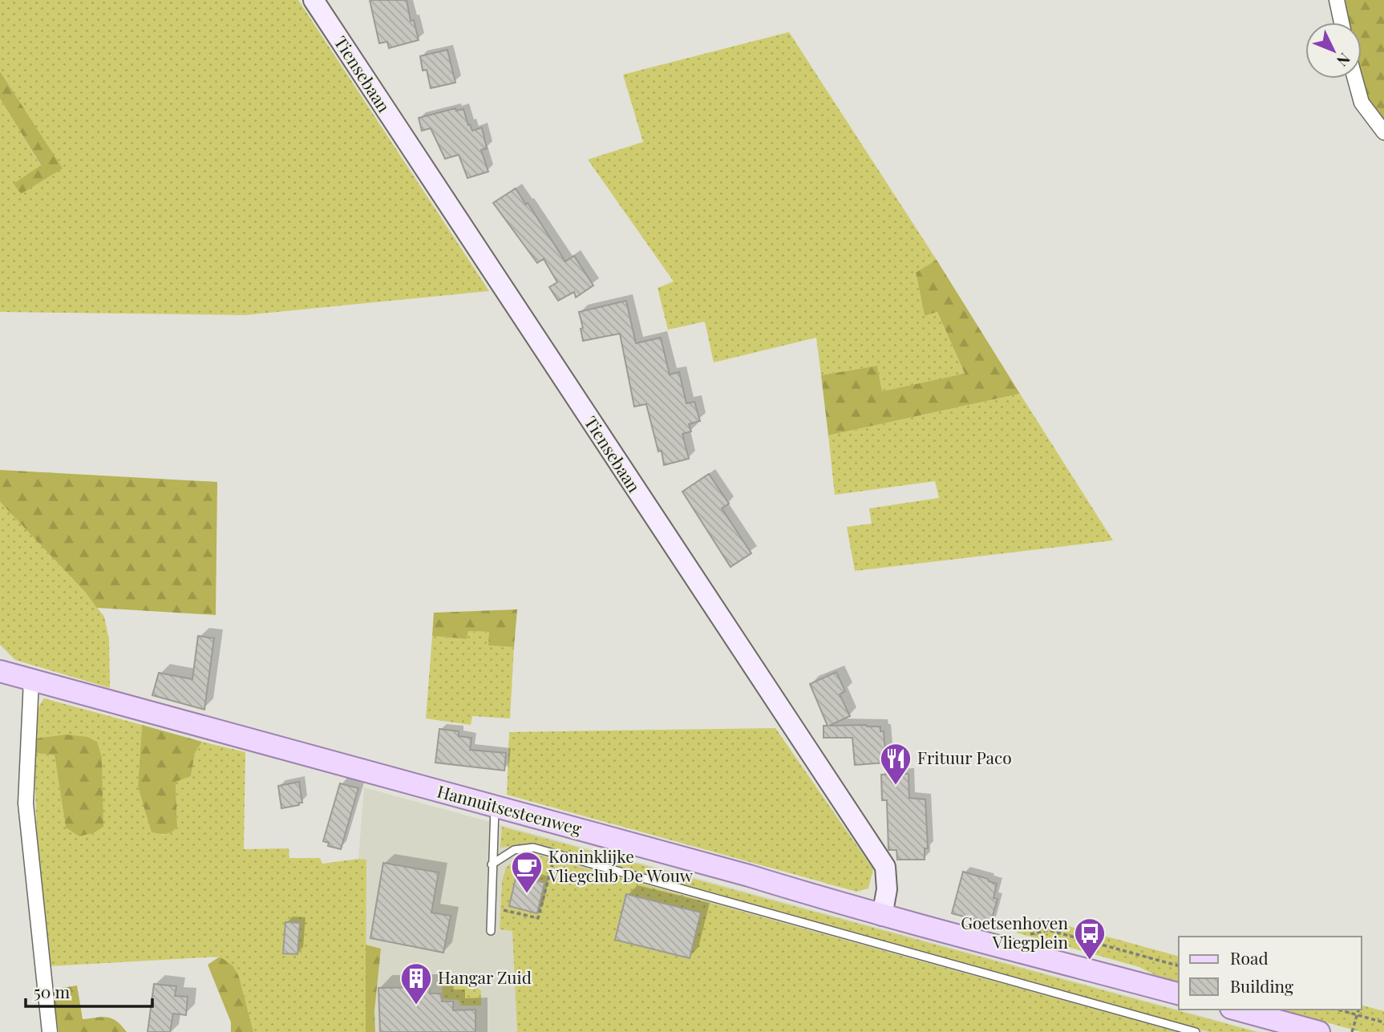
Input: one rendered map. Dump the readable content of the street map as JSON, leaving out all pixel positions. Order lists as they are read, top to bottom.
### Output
{
  "streets": {
    "main road": ["Hannuitsesteenweg"],
    "street": ["Tiensebaan"]
  },
  "crossings": [
    ["Tiensebaan", "Hannuitsesteenweg"]
  ],
  "places": {
    "restaurant": ["Frituur Paco"],
    "cafe": ["Koninklijke Vliegclub De Wouw"],
    "bus stop": ["Goetsenhoven Vliegplein"],
    "building": ["Hangar Zuid"]
  },
  "legend": ["Road", "Building"],
  "scale_bar": "50 m",
  "north": "bottom right"
}
